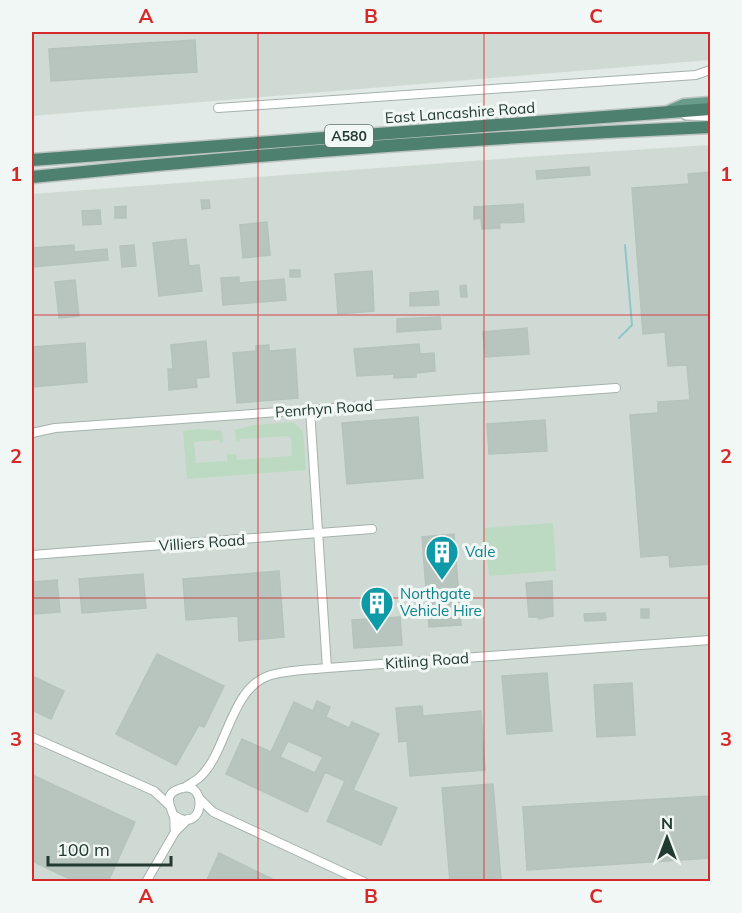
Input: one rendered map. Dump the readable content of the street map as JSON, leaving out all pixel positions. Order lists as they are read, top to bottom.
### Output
{
  "streets": {
    "highway": ["East Lancashire Road", "A580"],
    "street": ["Penrhyn Road", "Villiers Road", "Kitling Road"]
  },
  "places": {
    "building": ["Vale", "Northgate Vehicle Hire"]
  },
  "scale_bar": "100 m",
  "north": "top",
  "grid": {
    "columns": ["A", "B", "C"],
    "rows": ["1", "2", "3"]
  }
}
